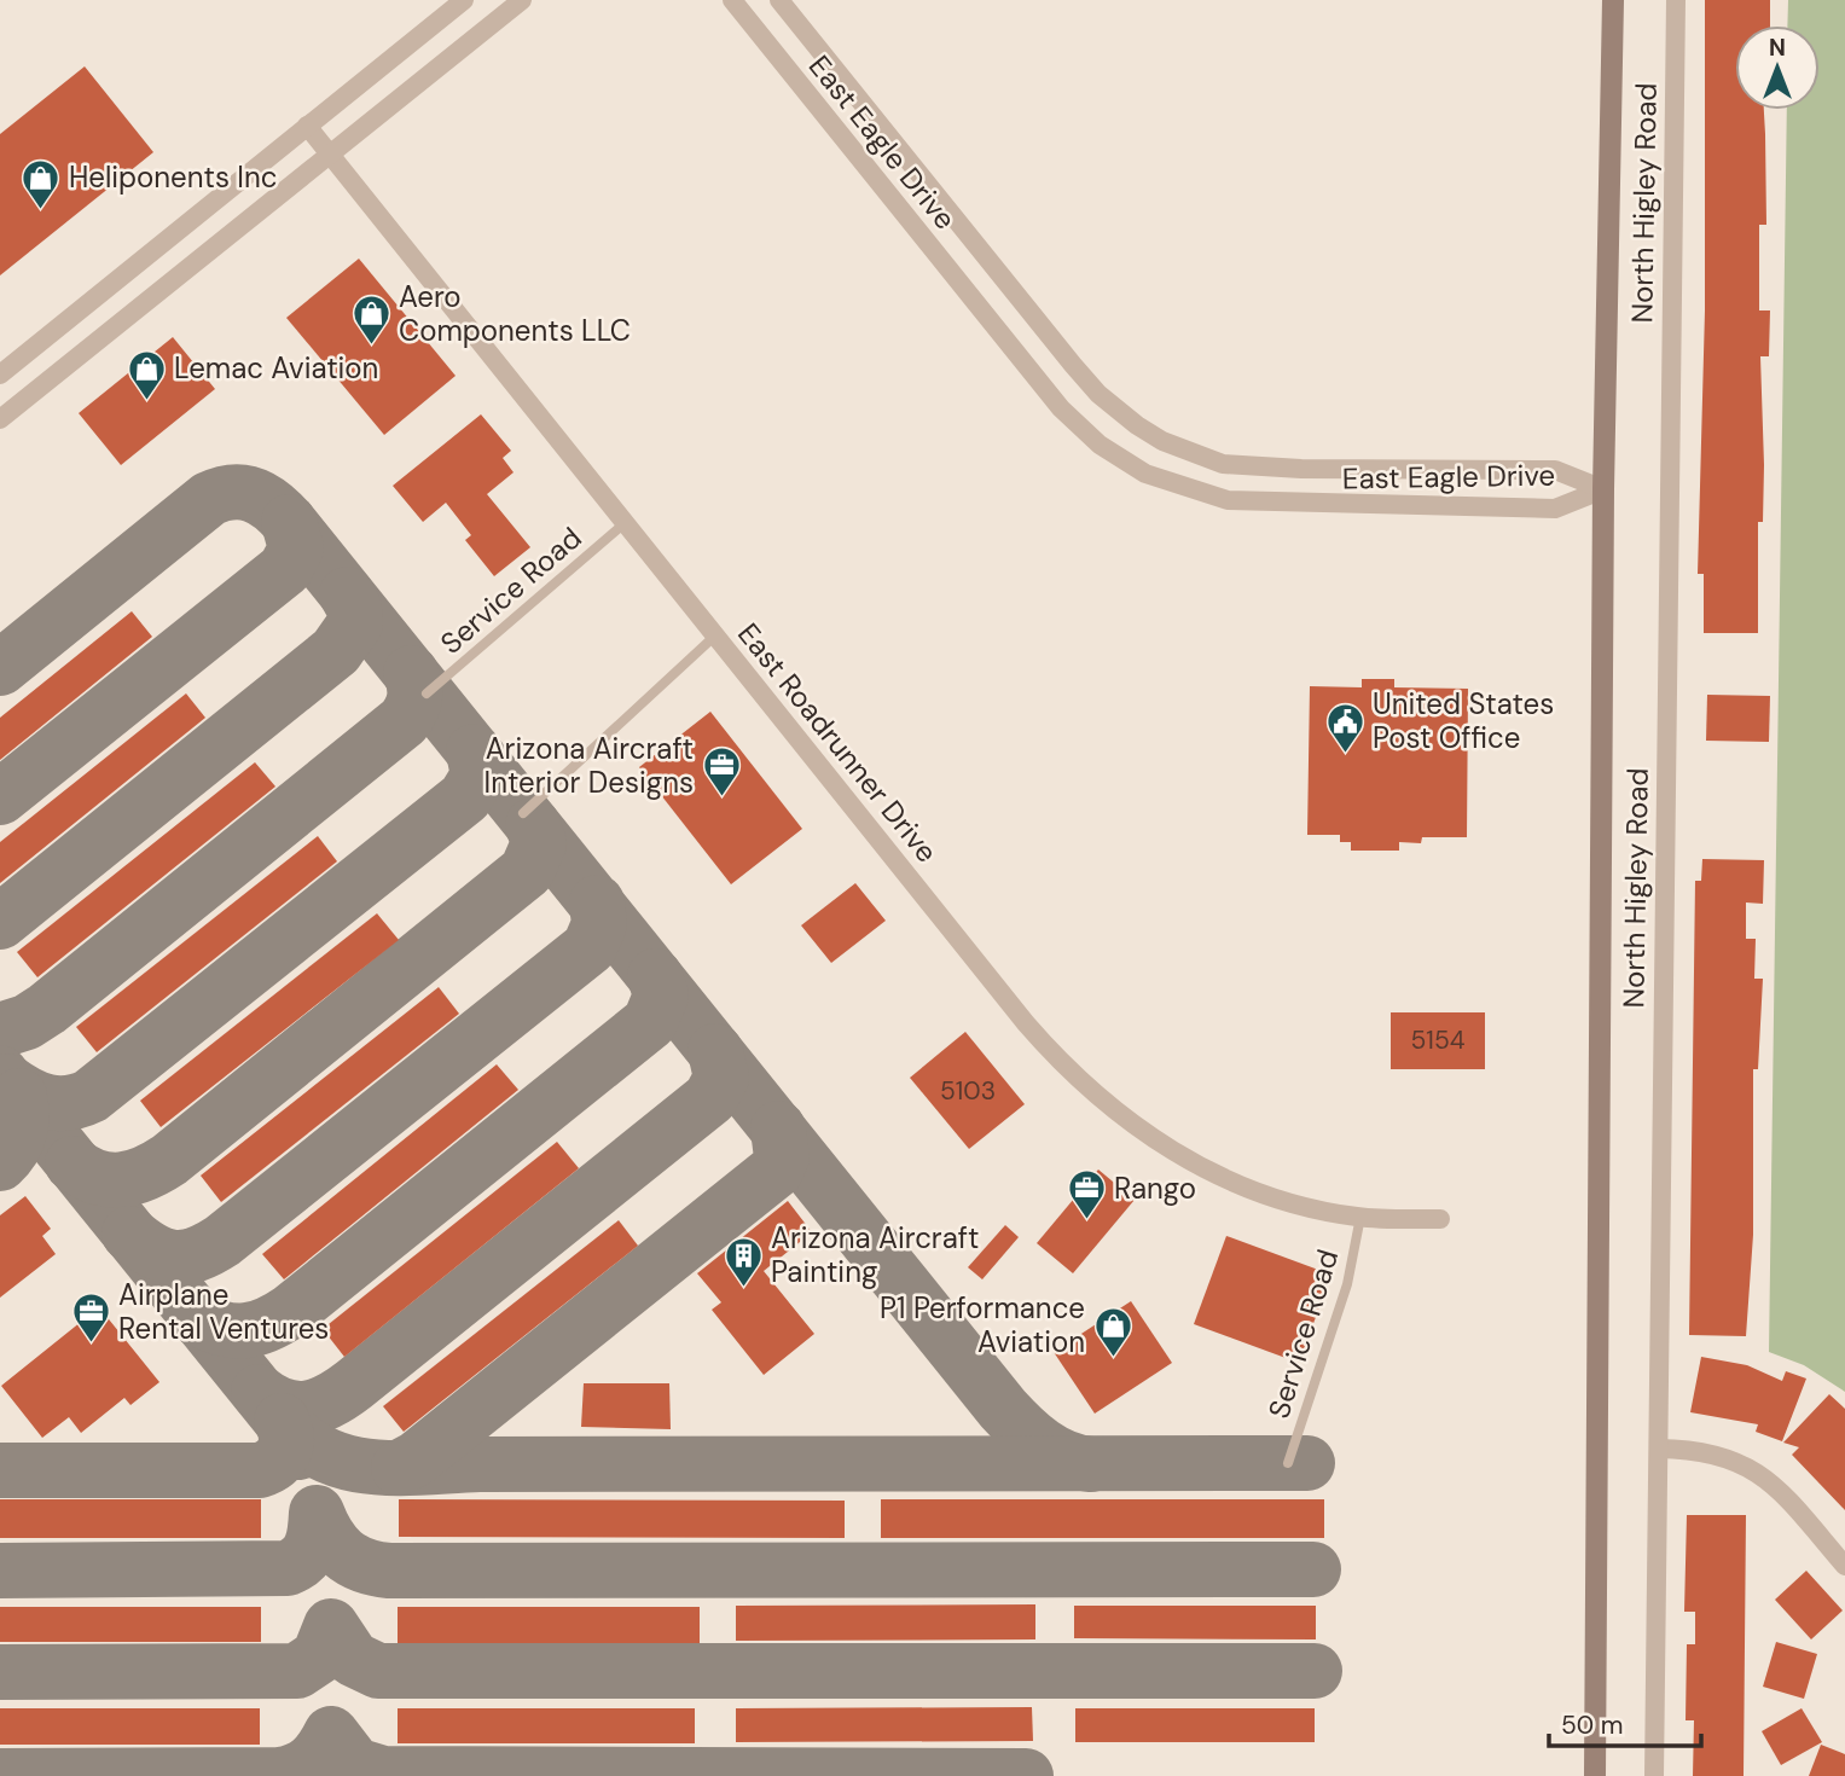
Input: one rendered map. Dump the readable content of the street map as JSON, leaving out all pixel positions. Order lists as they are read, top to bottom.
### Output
{
  "streets": {
    "main road": ["North Higley Road"],
    "street": ["East Eagle Drive", "East Roadrunner Drive"],
    "lane": ["Service Road"]
  },
  "crossings": [
    ["East Eagle Drive", "North Higley Road"],
    ["Service Road", "East Roadrunner Drive"]
  ],
  "places": {
    "shop": [
      "Heliponents Inc",
      "Aero Components LLC",
      "Lemac Aviation",
      "P1 Performance Aviation"
    ],
    "public building": ["United States Post Office"],
    "office": ["Arizona Aircraft Interior Designs", "Rango", "Airplane Rental Ventures"],
    "building": ["Arizona Aircraft Painting"]
  },
  "house_numbers": ["5154", "5103"],
  "scale_bar": "50 m",
  "north": "top"
}
